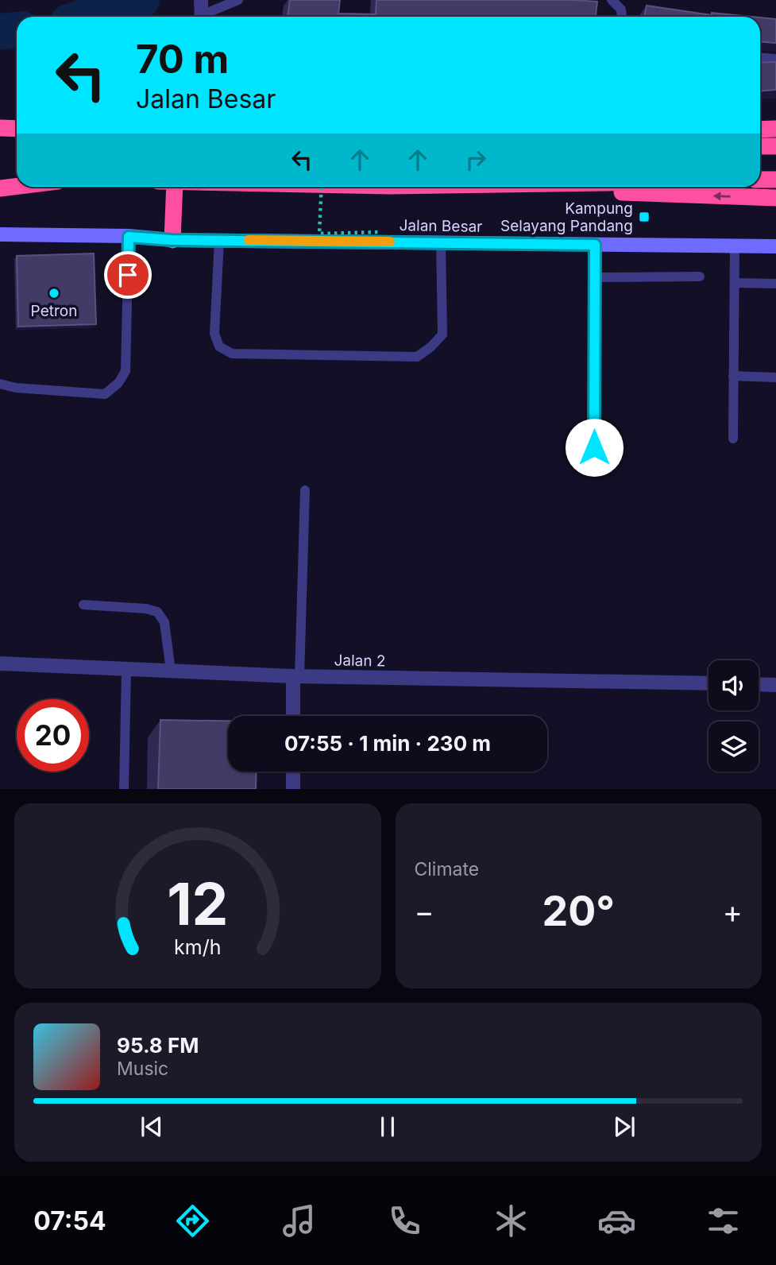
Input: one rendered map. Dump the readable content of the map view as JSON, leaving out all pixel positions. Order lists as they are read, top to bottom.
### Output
{
  "streets": {
    "street": ["Jalan Besar", "Jalan 2"]
  },
  "places": {
    "transit": ["Kampung Selayang Pandang"],
    "other": ["Petron"]
  },
  "page": {
    "turn": ["70 m", "Jalan Besar"],
    "limit": "20",
    "trip": "07:55 · 1 min · 230 m",
    "tile": "Climate",
    "heat": ["−", "20°", "+"],
    "song": ["95.8 FM", "Music"],
    "tabs": "07:54",
    "gauge": ["12", "km/h"]
  }
}
